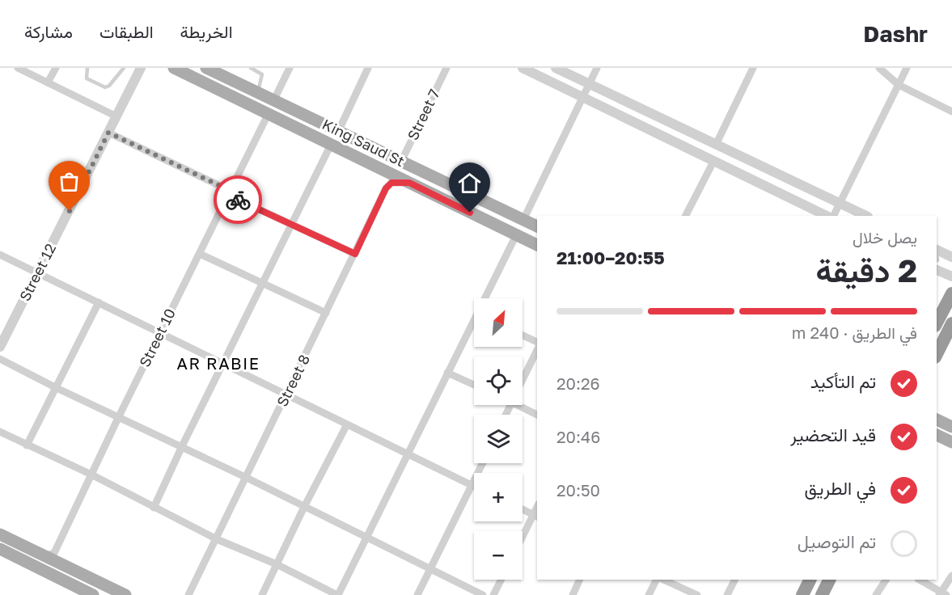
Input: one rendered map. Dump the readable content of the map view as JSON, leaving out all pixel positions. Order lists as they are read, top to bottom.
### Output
{
  "streets": {
    "main road": ["King Saud St"],
    "street": [
      "Street 7",
      "Street 12",
      "Street 10",
      "Street 8"
    ]
  },
  "crossings": [
    ["Street 7", "King Saud St"],
    ["King Saud St", "Street 10"],
    ["King Saud St", "Street 8"]
  ],
  "districts": ["AR RABIE"],
  "north": "top right",
  "page": {
    "header": "Dashr",
    "nav": ["الخريطة", "الطبقات", "مشاركة"],
    "heading": ["2 دقيقة", "يصل خلال", "20:55–21:00"],
    "map_buttons": ["+", "−"],
    "bar": "في الطريق · 240 m",
    "list": [
      ["تم التأكيد", "20:26"],
      ["قيد التحضير", "20:46"],
      ["في الطريق", "20:50"],
      "تم التوصيل"
    ]
  }
}
